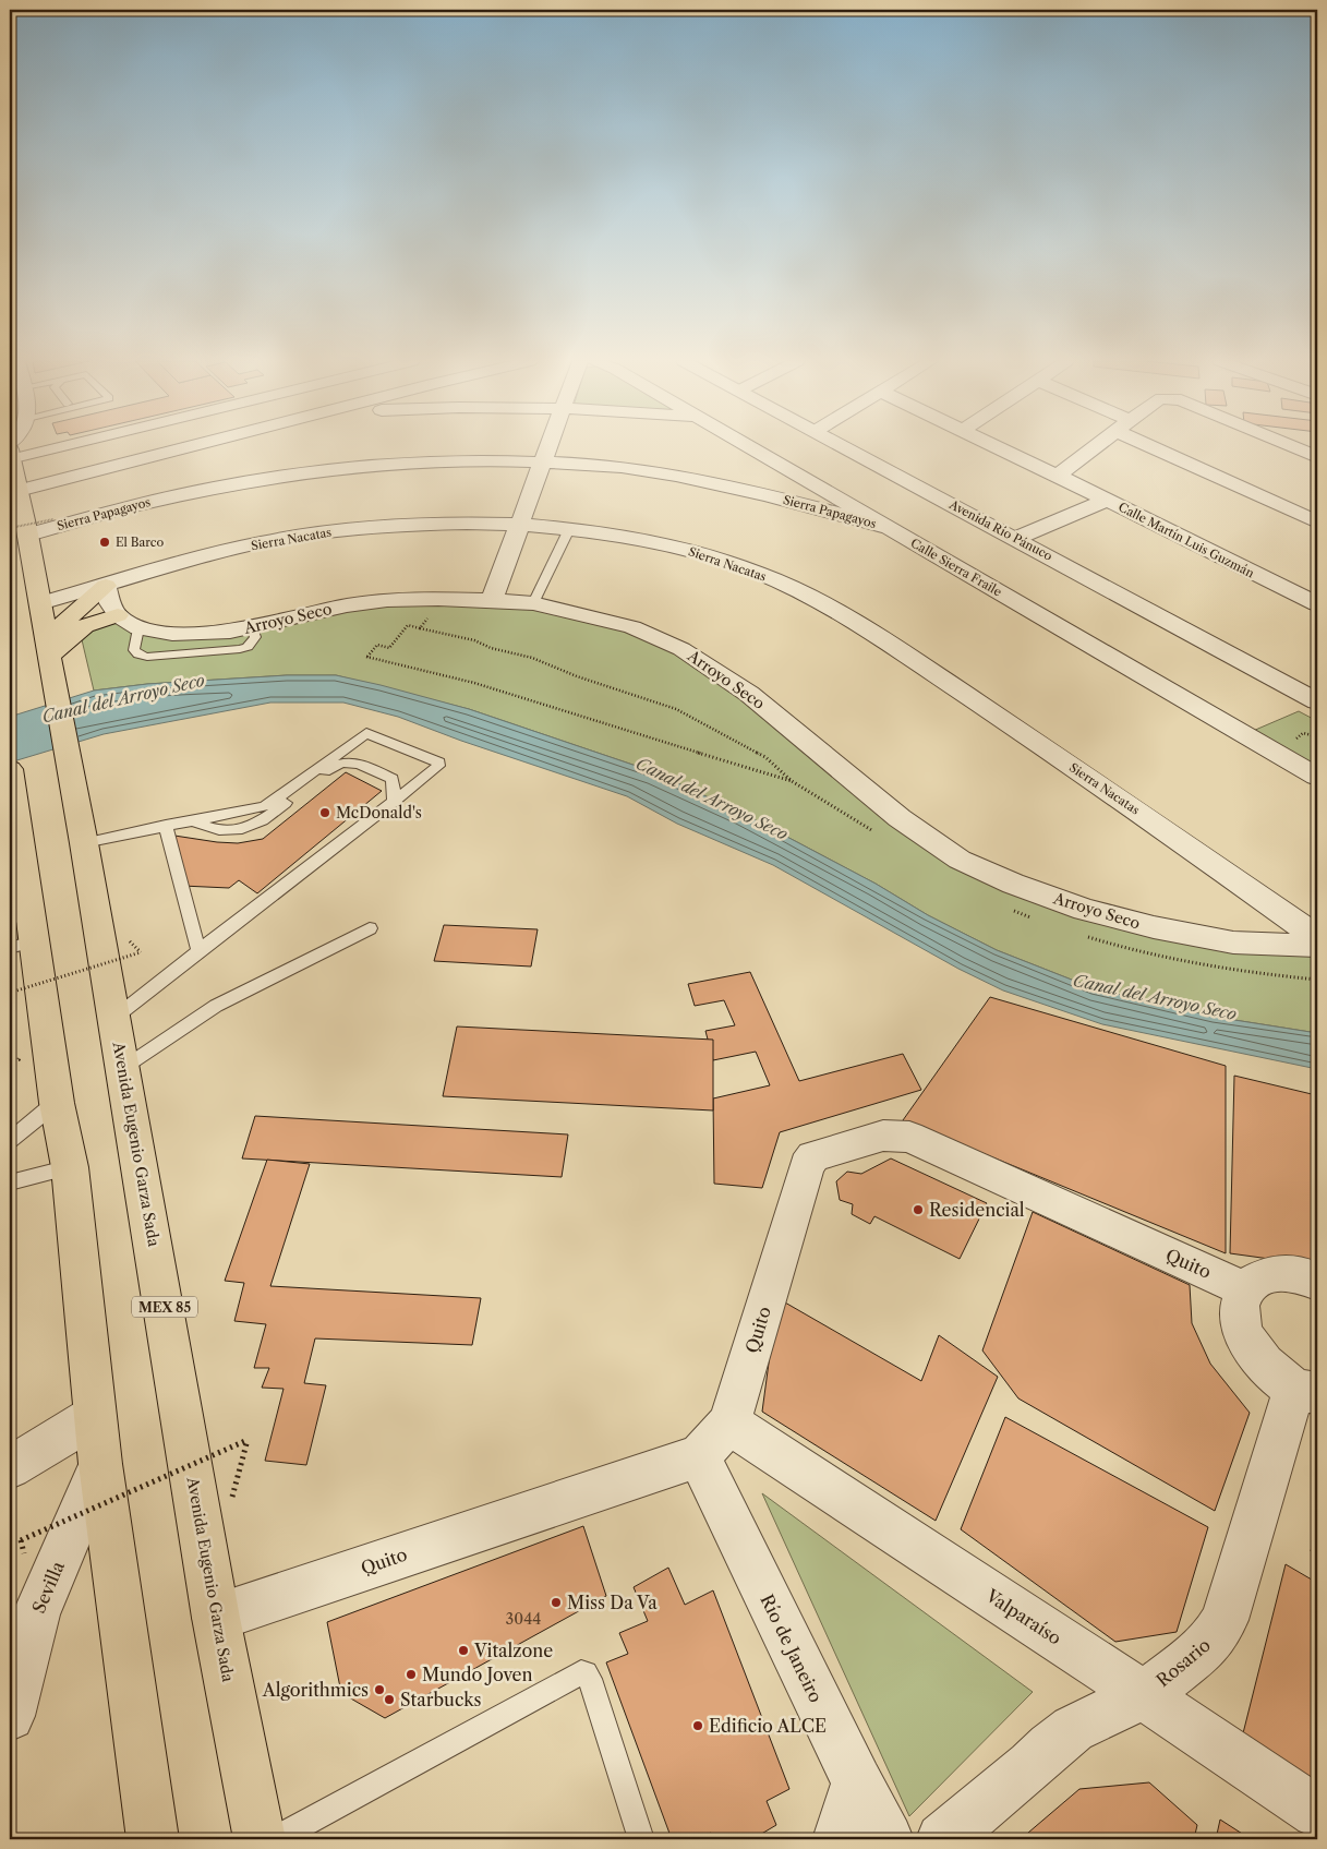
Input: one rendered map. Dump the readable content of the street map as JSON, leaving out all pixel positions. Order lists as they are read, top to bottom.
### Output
{
  "streets": {
    "highway": ["Avenida Eugenio Garza Sada", "MEX 85"],
    "street": [
      "Sierra Papagayos",
      "Avenida Río Pánuco",
      "Sierra Nacatas",
      "Calle Martín Luis Guzmán",
      "Calle Sierra Fraile",
      "Arroyo Seco",
      "Quito",
      "Sevilla",
      "Valparaíso",
      "Río de Janeiro",
      "Rosario"
    ]
  },
  "crossings": [
    ["Sierra Papagayos", "Calle Sierra Fraile"],
    ["Sierra Papagayos", "Avenida Eugenio Garza Sada"],
    ["Sierra Nacatas", "Avenida Eugenio Garza Sada"],
    ["Avenida Eugenio Garza Sada", "Quito"],
    ["Quito", "Valparaíso"],
    ["Quito", "Río de Janeiro"],
    ["Valparaíso", "Río de Janeiro"],
    ["Valparaíso", "Rosario"]
  ],
  "water": ["Canal del Arroyo Seco"],
  "places": [
    "El Barco",
    "McDonald's",
    "Residencial",
    "Miss Da Va",
    "Vitalzone",
    "Mundo Joven",
    "Algorithmics",
    "Starbucks",
    "Edificio ALCE"
  ],
  "house_numbers": ["3044"]
}
